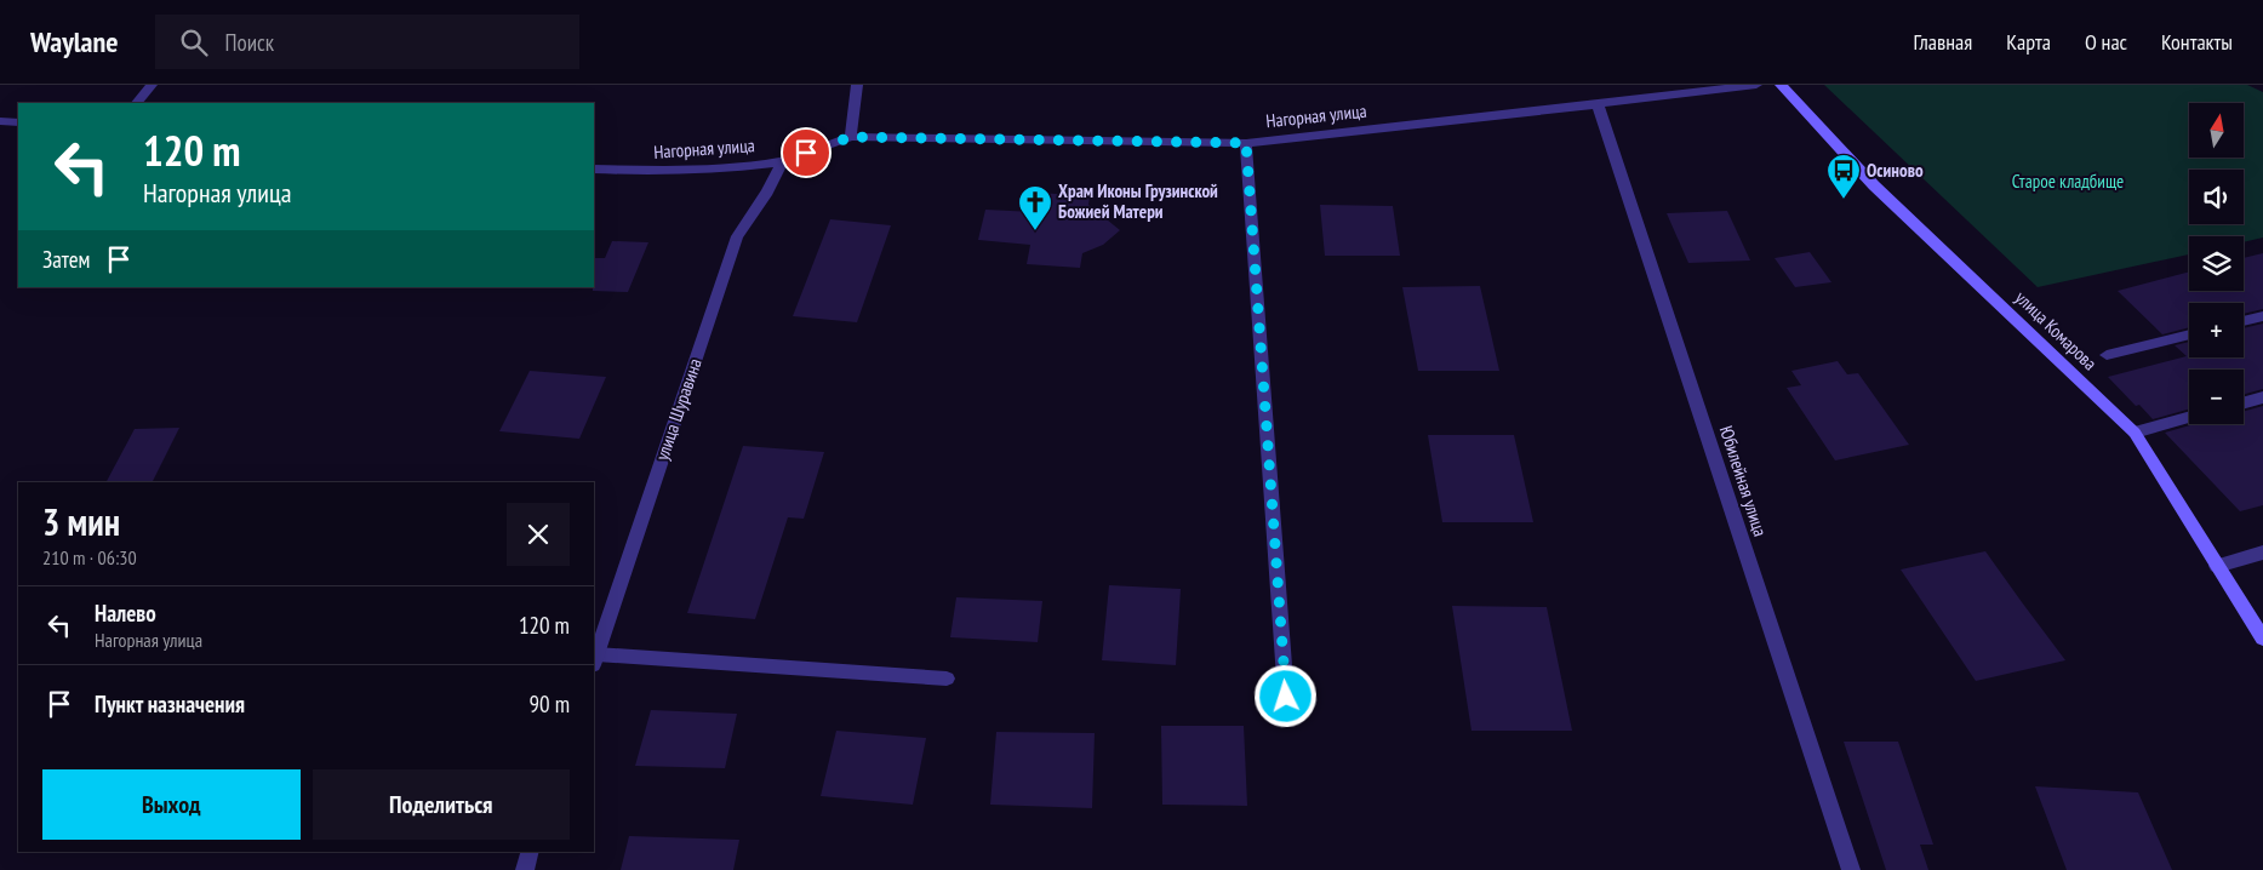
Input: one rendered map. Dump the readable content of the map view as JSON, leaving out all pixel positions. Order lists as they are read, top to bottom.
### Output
{
  "streets": {
    "street": [
      "Нагорная улица",
      "улица Комарова",
      "улица Шуравина",
      "Юбилейная улица"
    ]
  },
  "crossings": [
    ["Нагорная улица", "улица Шуравина"],
    ["Нагорная улица", "Юбилейная улица"]
  ],
  "parks": ["Старое кладбище"],
  "places": {
    "bus stop": ["Осиново"],
    "church": ["Храм Иконы Грузинской Божией Матери"]
  },
  "north": "top",
  "page": {
    "header": "Waylane",
    "search": "Поиск",
    "nav": [
      "Главная",
      "Карта",
      "О нас",
      "Контакты"
    ],
    "map_buttons": ["+", "−"],
    "turn": ["120 m", "Нагорная улица"],
    "then": "Затем",
    "heading": ["3 мин", "210 m · 06:30"],
    "list": [
      {
        "name": "Налево",
        "note": "Нагорная улица",
        "value": "120 m"
      },
      {
        "name": "Пункт назначения",
        "value": "90 m"
      }
    ],
    "buttons": ["Выход", "Поделиться"]
  }
}
